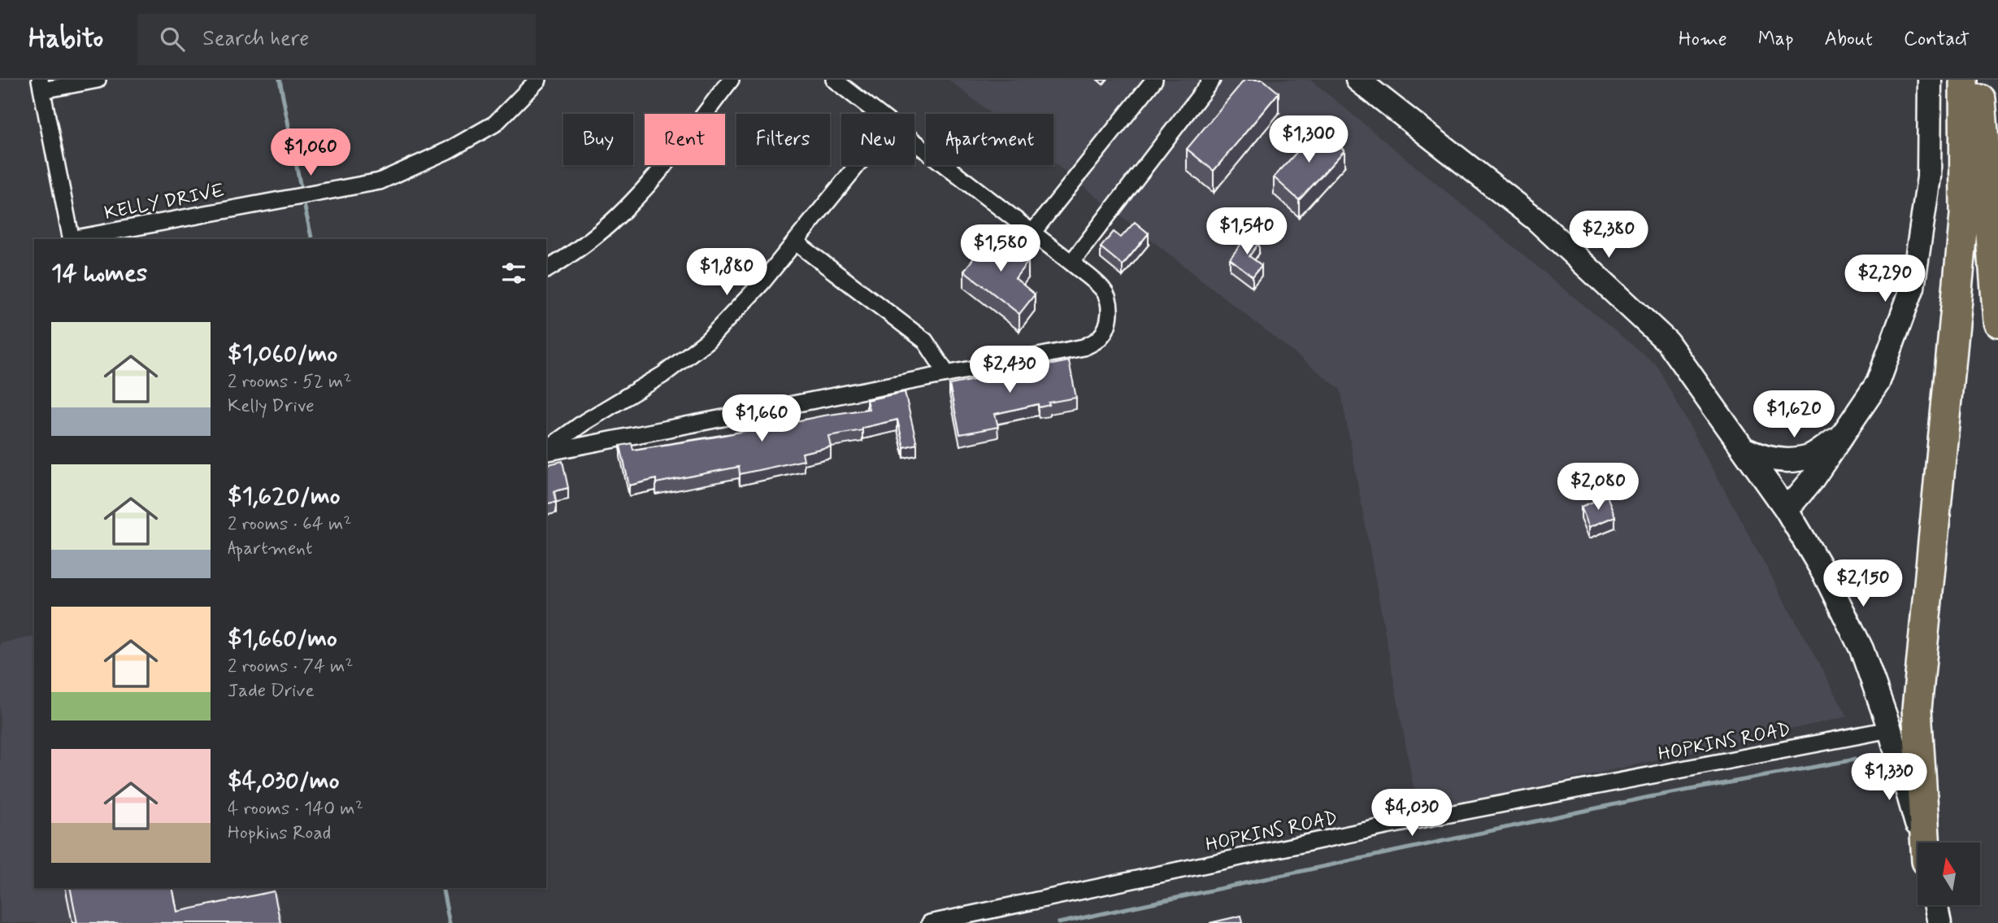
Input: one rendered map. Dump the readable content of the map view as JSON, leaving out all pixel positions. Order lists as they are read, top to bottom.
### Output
{
  "streets": {
    "street": ["KELLY DRIVE", "HOPKINS ROAD"]
  },
  "north": "top",
  "page": {
    "header": "Habito",
    "search": "Search here",
    "nav": [
      "Home",
      "Map",
      "About",
      "Contact"
    ],
    "chip": [
      "Buy",
      "Rent",
      "Filters",
      "New",
      "Apartment"
    ],
    "price": [
      "$1,300",
      "$1,060",
      "$1,540",
      "$2,380",
      "$1,580",
      "$1,880",
      "$2,290",
      "$2,430",
      "$1,620",
      "$1,660",
      "$2,080",
      "$2,150",
      "$1,330",
      "$4,030"
    ],
    "heading": "14 homes",
    "list": [
      {
        "name": "$1,060/mo",
        "note": "2 rooms · 52 m² · Kelly Drive"
      },
      {
        "name": "$1,620/mo",
        "note": "2 rooms · 64 m² · Apartment"
      },
      {
        "name": "$1,660/mo",
        "note": "2 rooms · 74 m² · Jade Drive"
      },
      {
        "name": "$4,030/mo",
        "note": "4 rooms · 140 m² · Hopkins Road"
      }
    ]
  }
}
